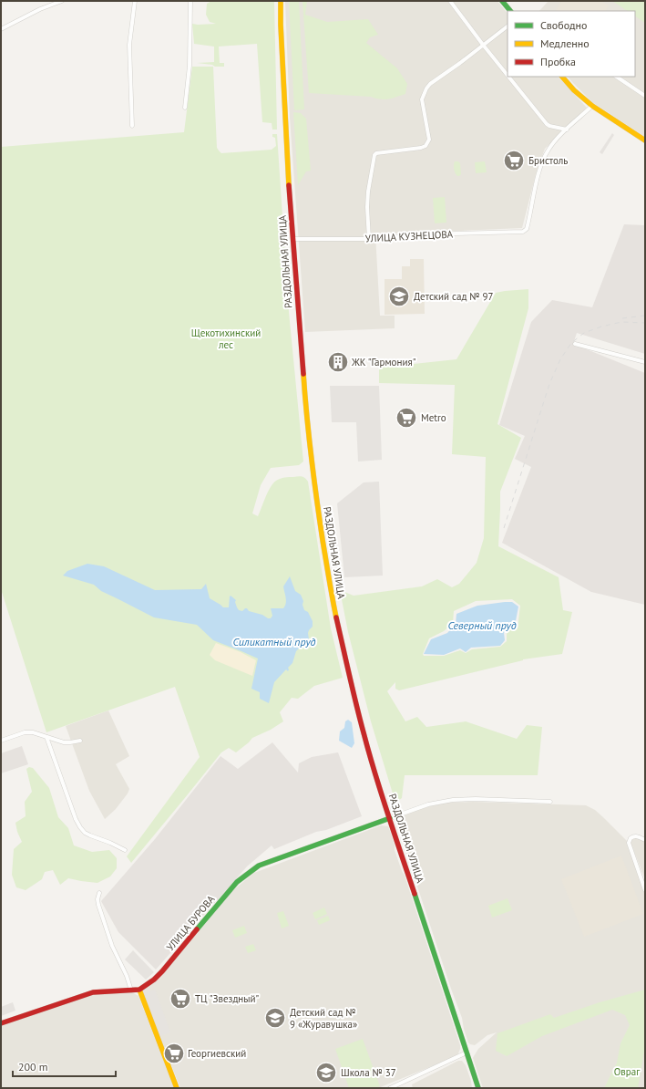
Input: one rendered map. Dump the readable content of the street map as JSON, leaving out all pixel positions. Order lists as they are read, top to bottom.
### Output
{
  "streets": {
    "main road": ["РАЗДОЛЬНАЯ УЛИЦА", "УЛИЦА БУРОВА"],
    "street": ["УЛИЦА КУЗНЕЦОВА"]
  },
  "crossings": [
    ["УЛИЦА КУЗНЕЦОВА", "РАЗДОЛЬНАЯ УЛИЦА"],
    ["РАЗДОЛЬНАЯ УЛИЦА", "УЛИЦА БУРОВА"]
  ],
  "water": ["Северный пруд", "Силикатный пруд"],
  "parks": ["Щекотихинский лес", "Овраг"],
  "places": {
    "supermarket": [
      "Бристоль",
      "Metro",
      "ТЦ \"Звездный\"",
      "Георгиевский"
    ],
    "school or university": ["Детский сад № 97", "Детский сад № 9 «Журавушка»", "Школа № 37"],
    "building": ["ЖК \"Гармония\""]
  },
  "legend": ["Свободно", "Медленно", "Пробка"],
  "scale_bar": "200 m"
}
